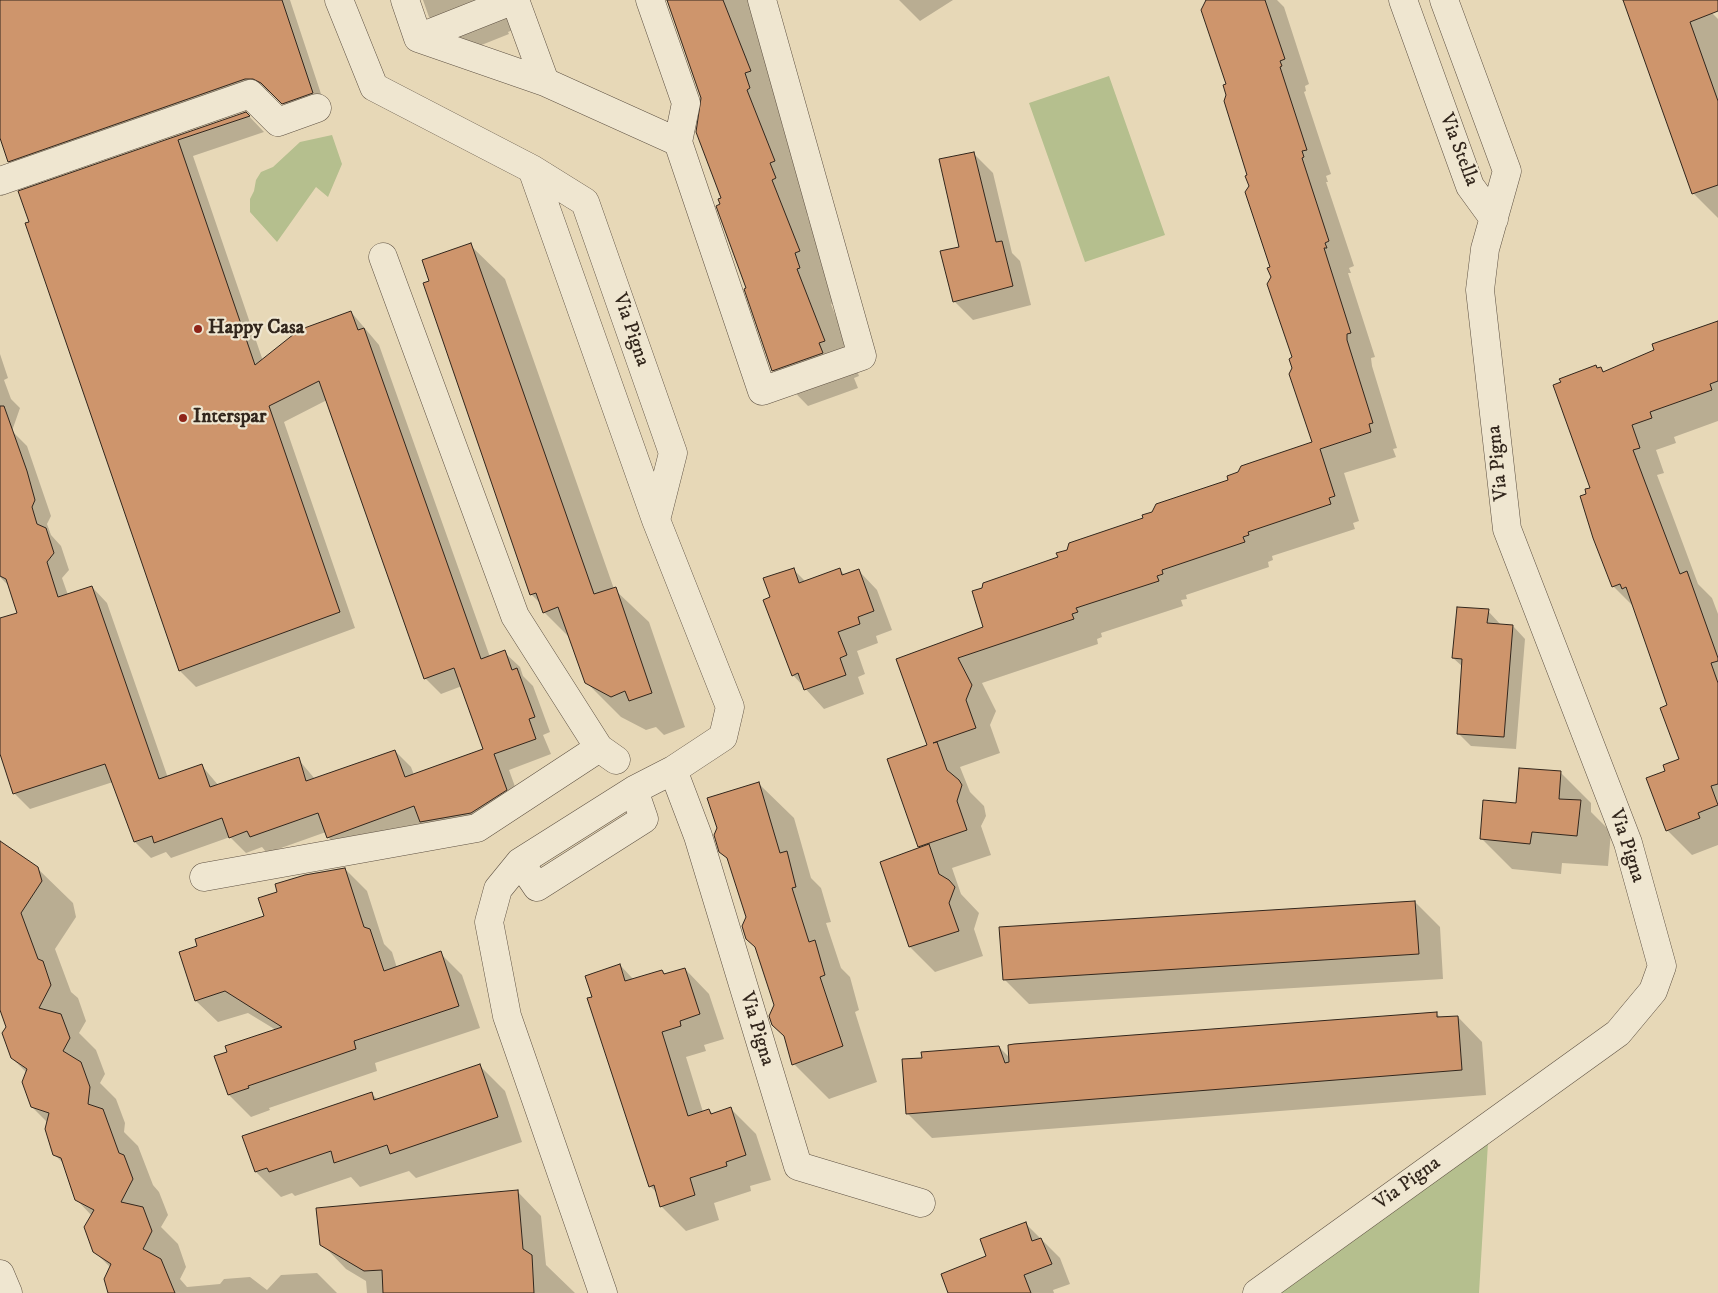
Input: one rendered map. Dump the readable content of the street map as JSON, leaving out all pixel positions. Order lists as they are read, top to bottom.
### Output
{
  "streets": {
    "street": ["Via Stella", "Via Pigna"]
  },
  "crossings": [
    ["Via Stella", "Via Pigna"]
  ],
  "places": ["Happy Casa", "Interspar"]
}
